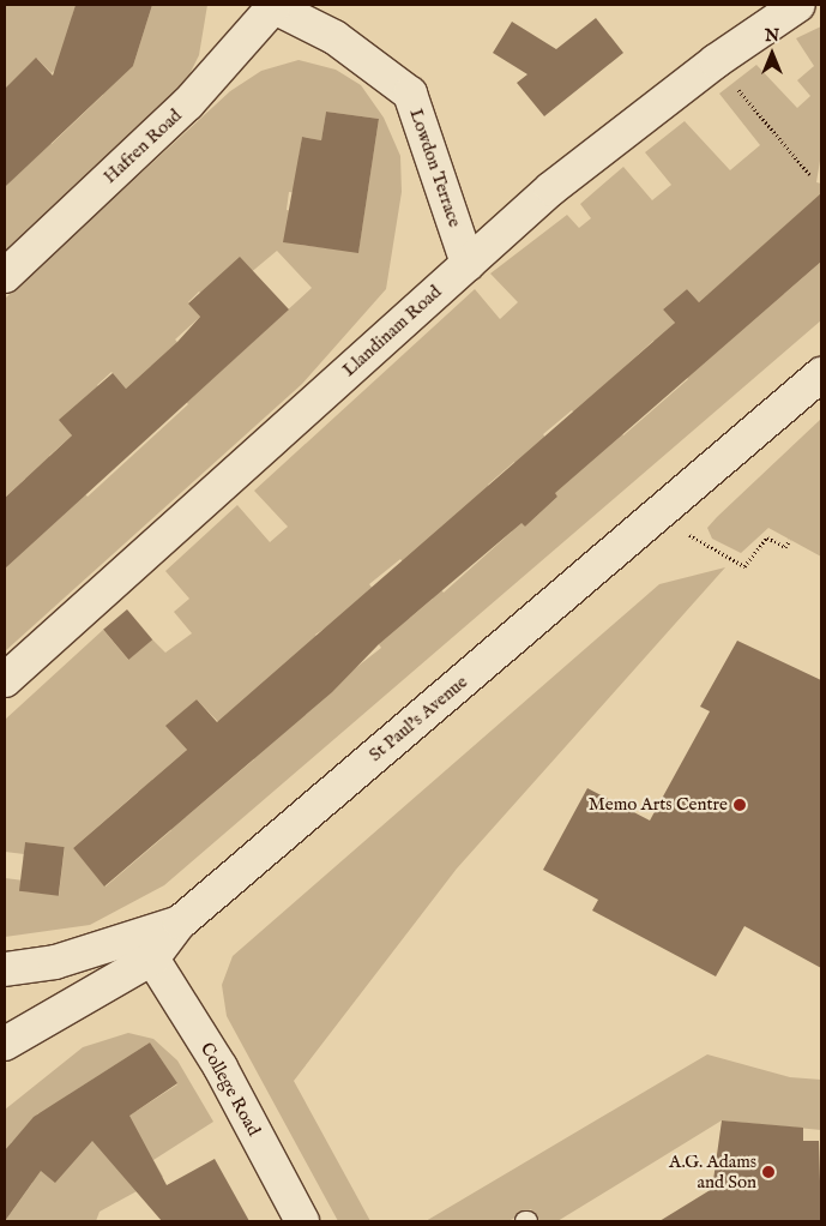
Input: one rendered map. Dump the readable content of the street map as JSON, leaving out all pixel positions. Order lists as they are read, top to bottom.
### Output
{
  "streets": {
    "street": [
      "Hafren Road",
      "Lowdon Terrace",
      "Llandinam Road",
      "St Paul's Avenue",
      "College Road"
    ]
  },
  "crossings": [
    ["Hafren Road", "Lowdon Terrace"],
    ["Lowdon Terrace", "Llandinam Road"],
    ["St Paul's Avenue", "College Road"]
  ],
  "places": ["Memo Arts Centre", "A.G. Adams and Son"],
  "north": "top"
}
